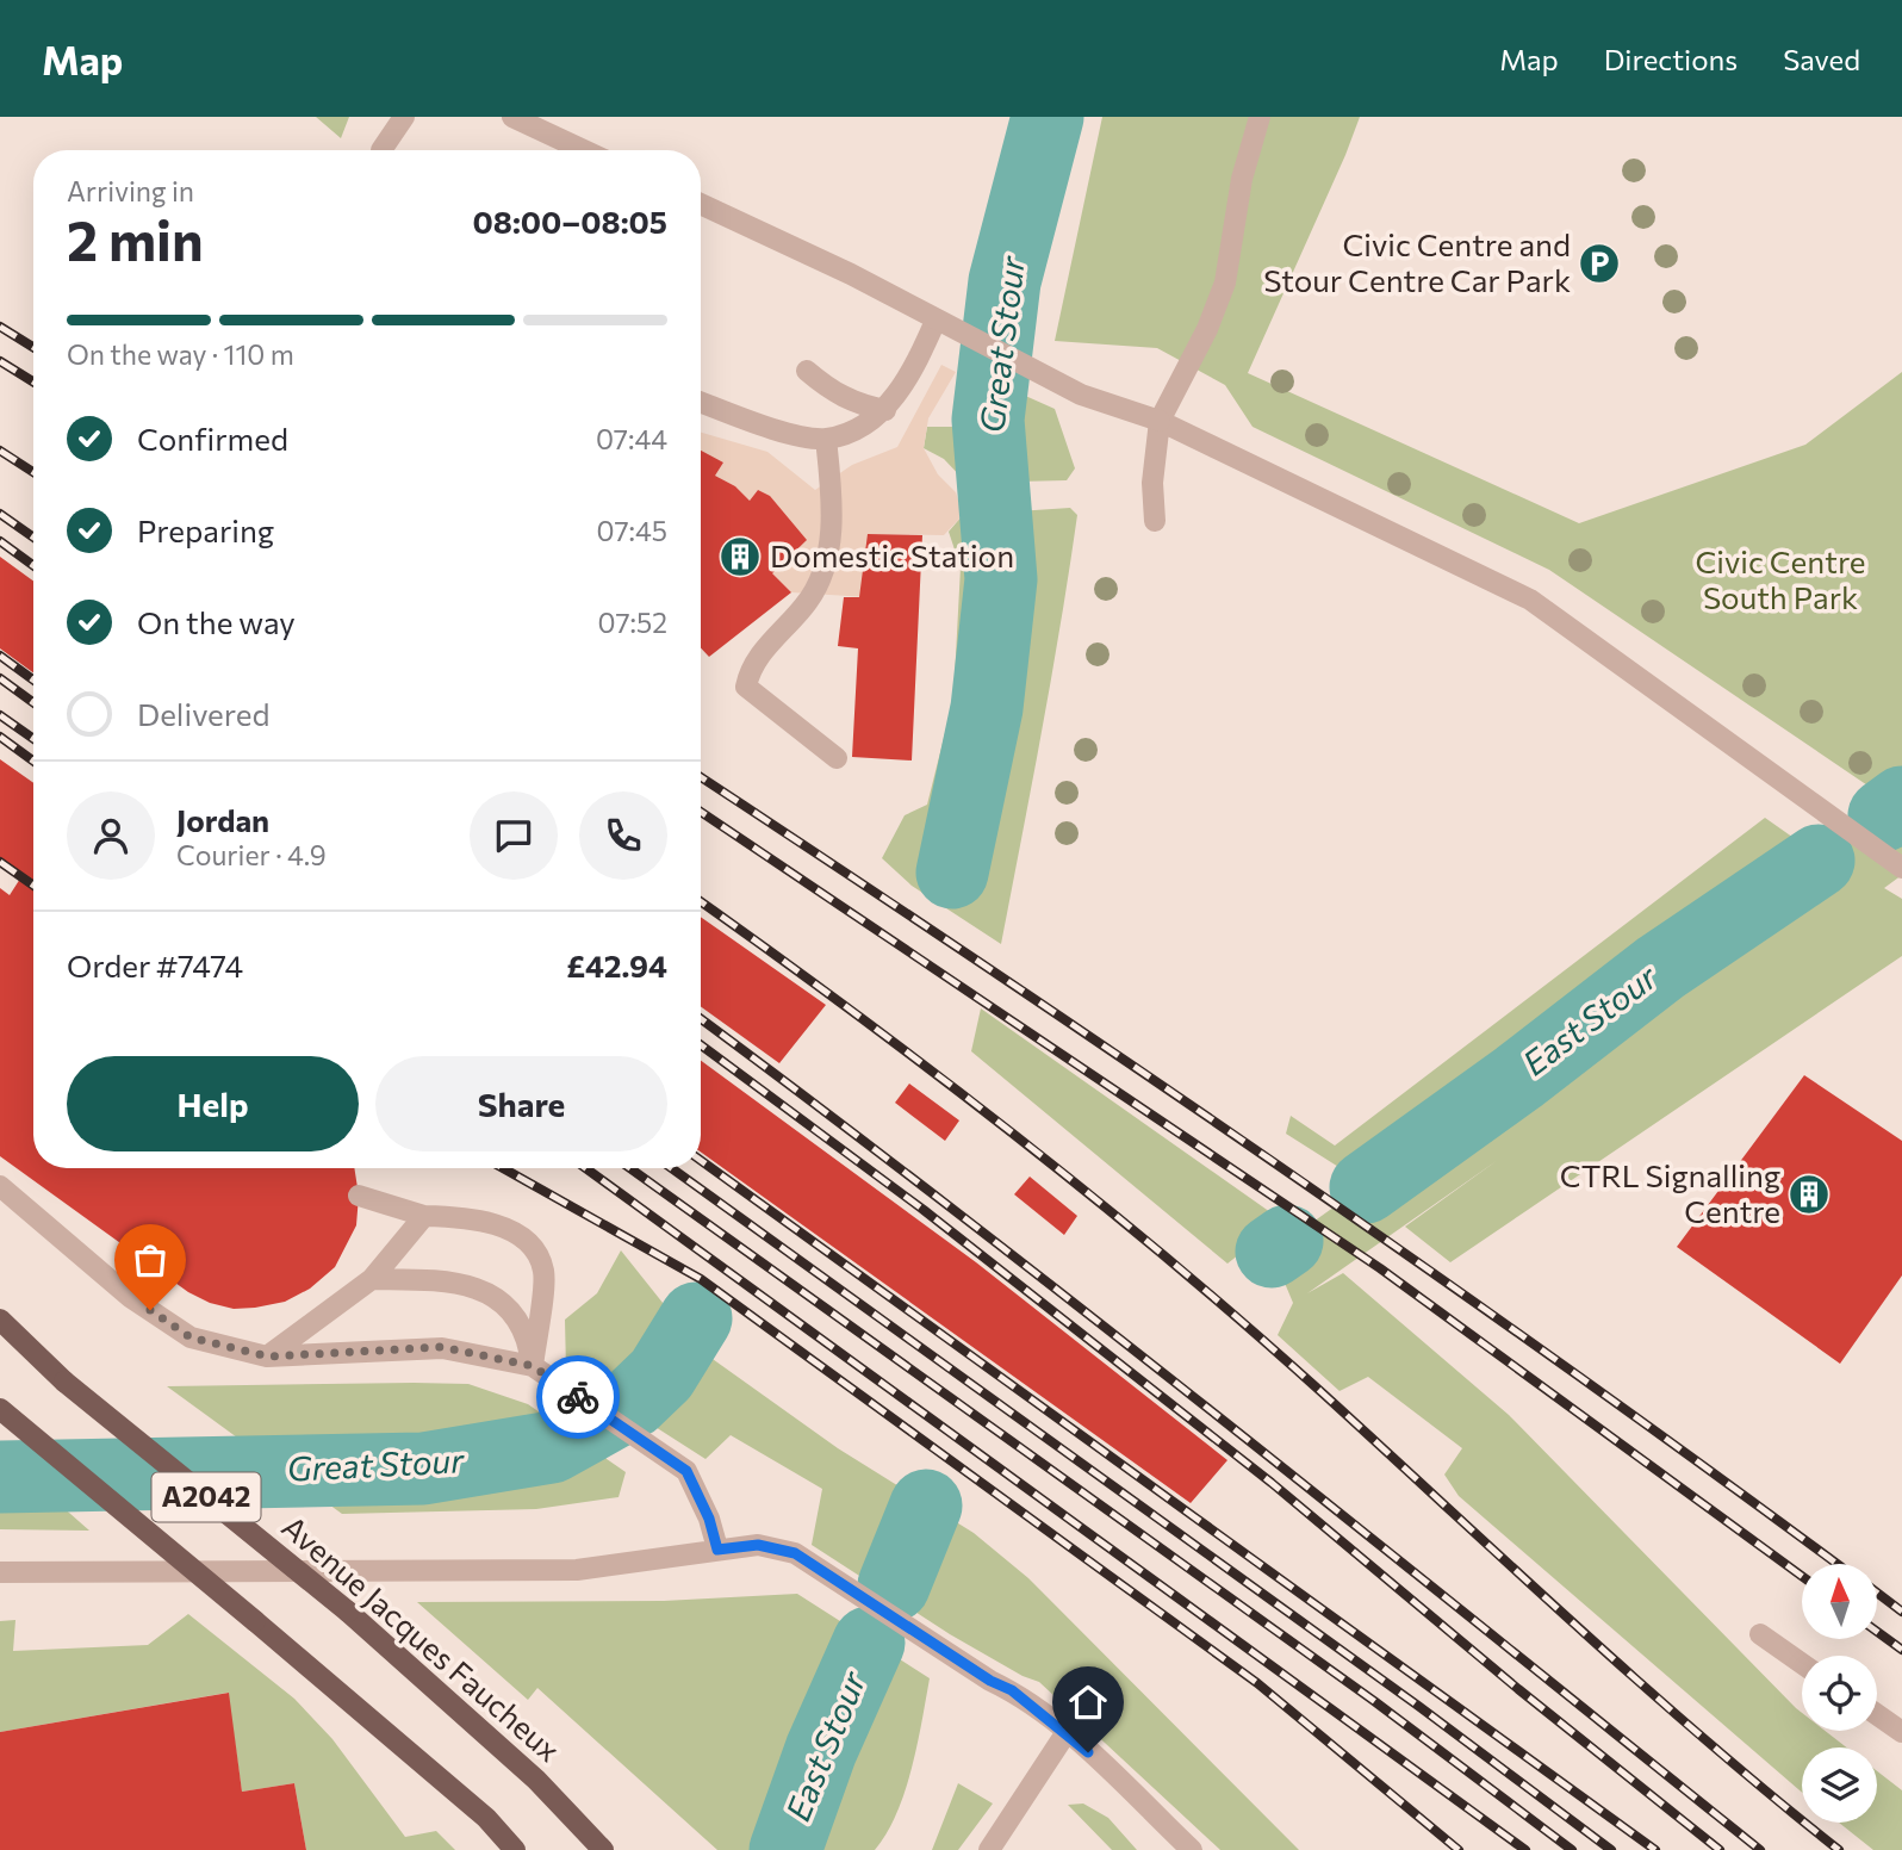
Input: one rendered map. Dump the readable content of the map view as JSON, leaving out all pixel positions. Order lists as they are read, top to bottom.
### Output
{
  "streets": {
    "main road": ["A2042", "Avenue Jacques Faucheux"]
  },
  "water": ["Great Stour", "East Stour"],
  "parks": ["Civic Centre South Park"],
  "places": {
    "parking": ["Civic Centre and Stour Centre Car Park"],
    "building": ["Domestic Station", "CTRL Signalling Centre"]
  },
  "north": "top",
  "page": {
    "header": "Map",
    "nav": ["Map", "Directions", "Saved"],
    "heading": ["2 min", "Arriving in", "08:00–08:05"],
    "panel": [
      "Jordan",
      "Courier · 4.9",
      "Order #7474",
      "£42.94"
    ],
    "bar": "On the way · 110 m",
    "list": [
      ["Confirmed", "07:44"],
      ["Preparing", "07:45"],
      ["On the way", "07:52"],
      "Delivered"
    ],
    "buttons": ["Help", "Share"]
  }
}
